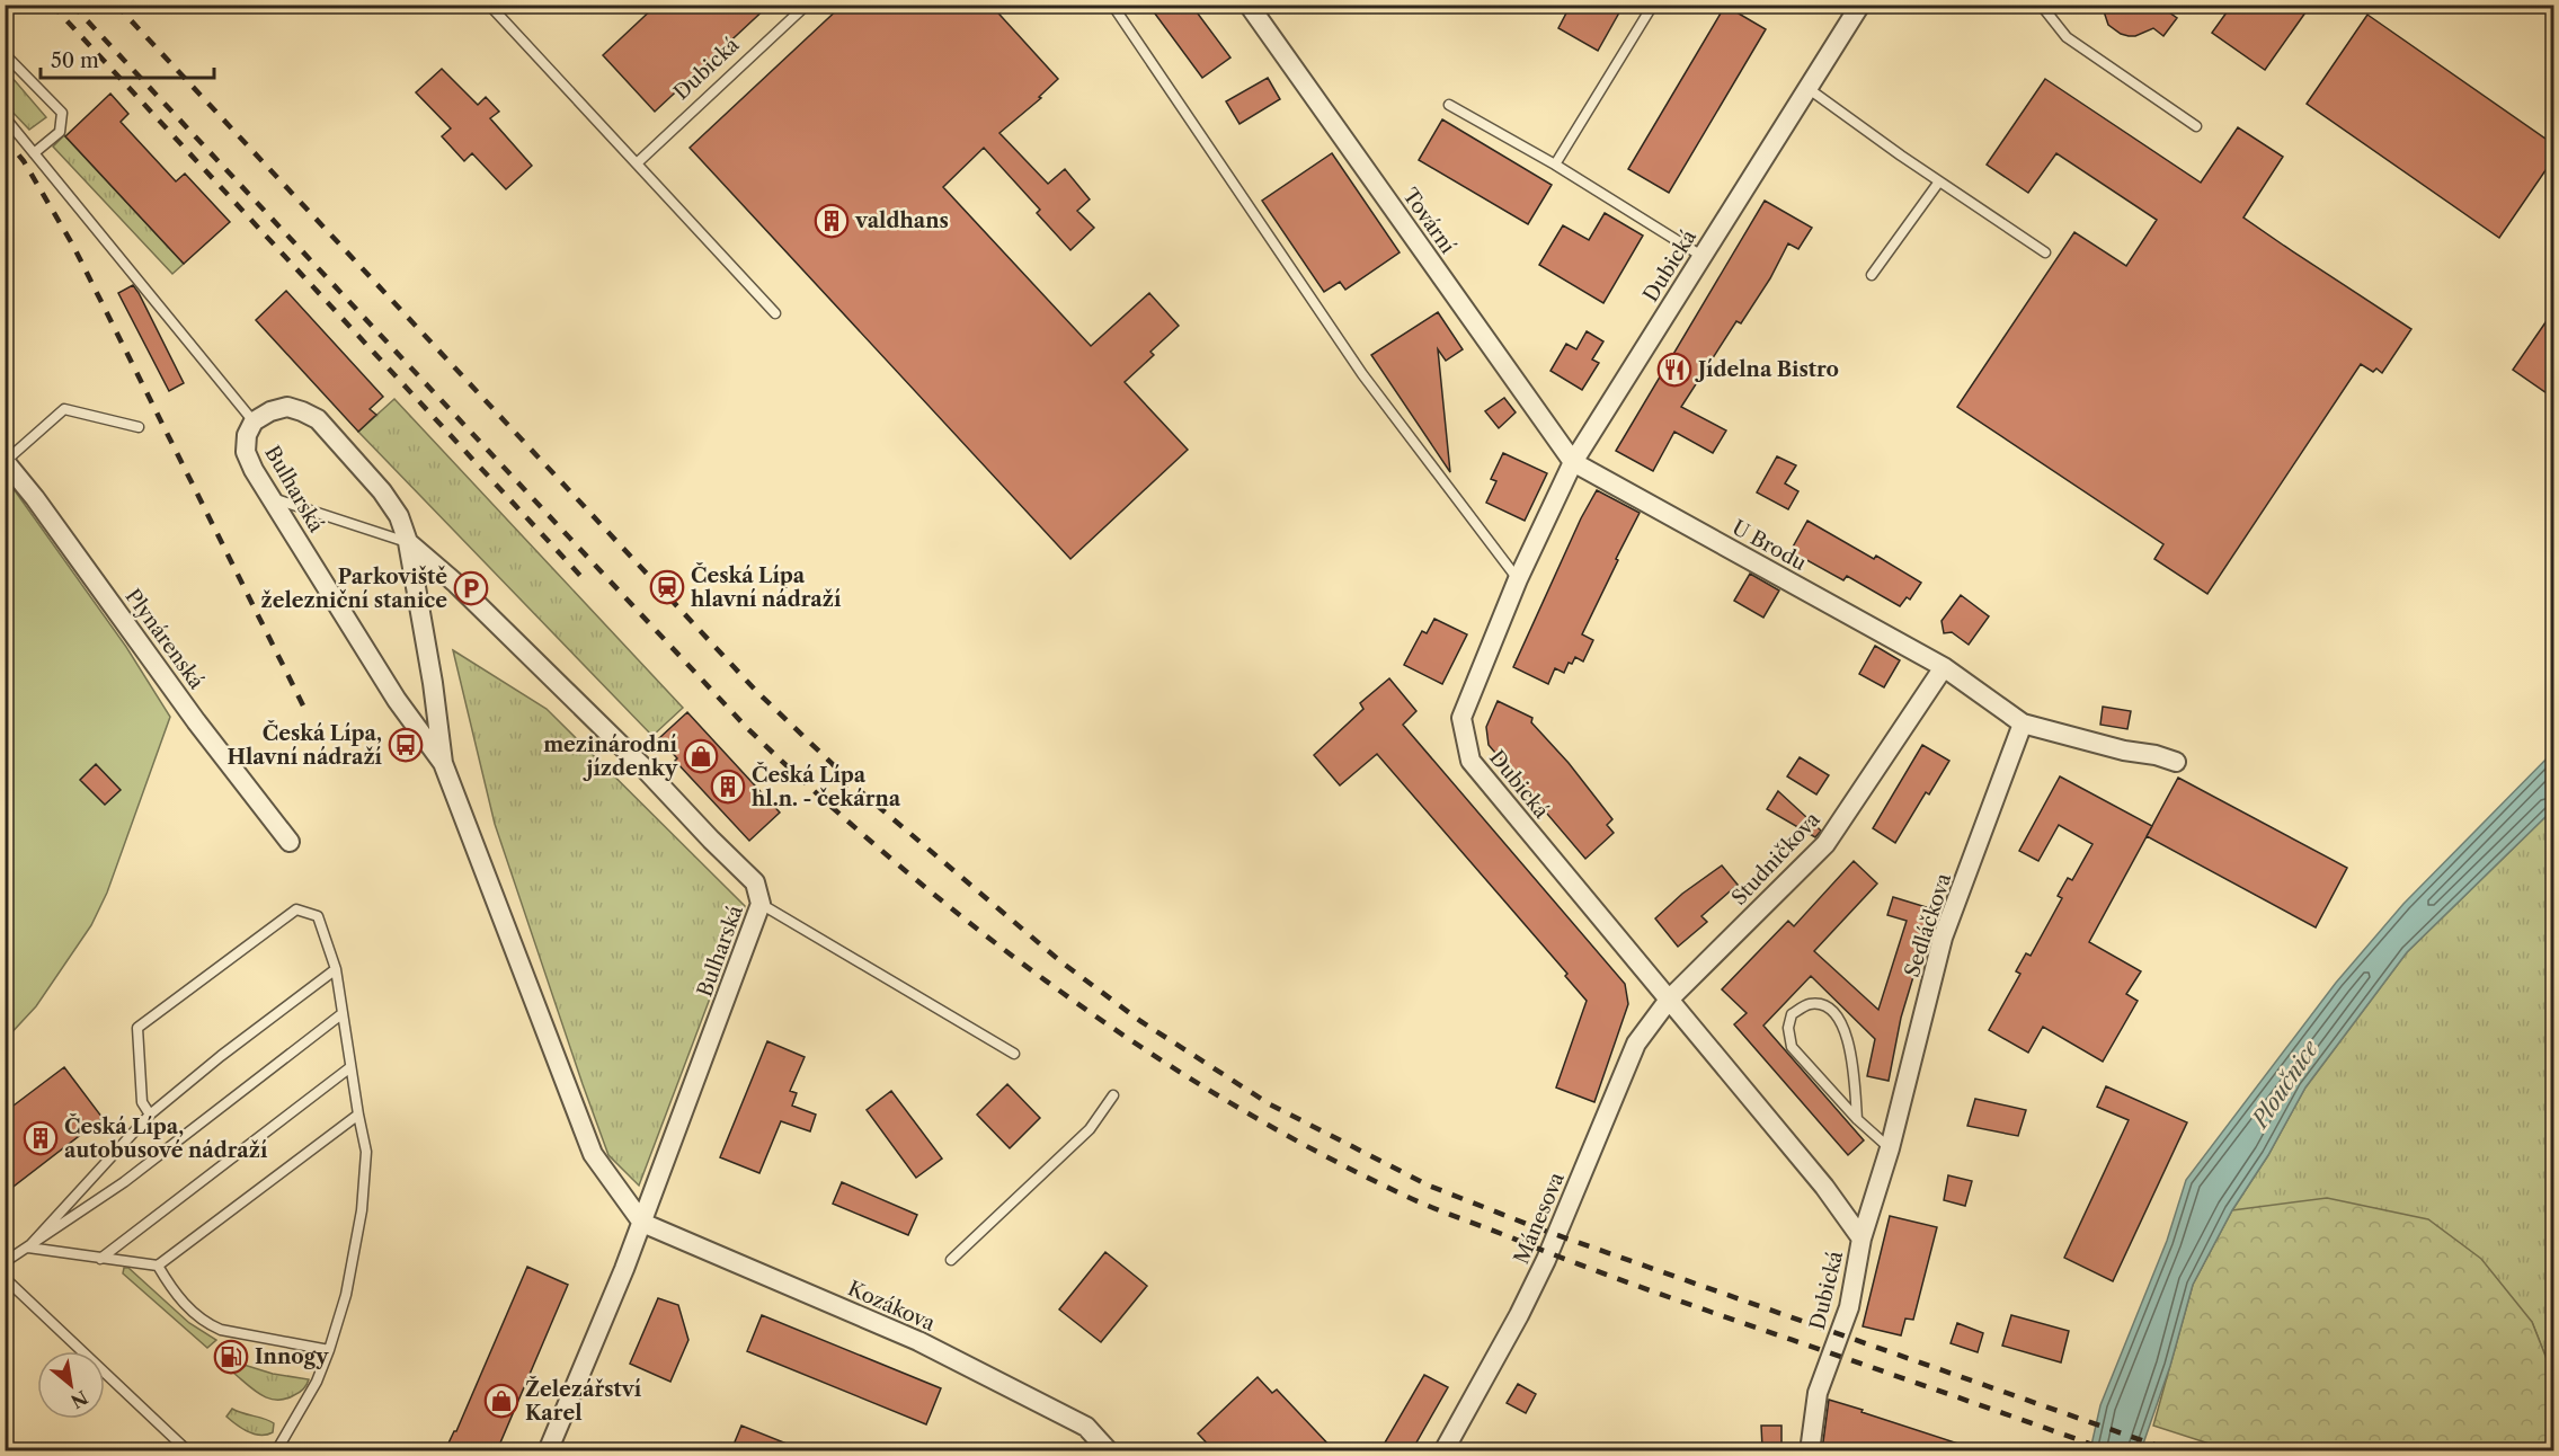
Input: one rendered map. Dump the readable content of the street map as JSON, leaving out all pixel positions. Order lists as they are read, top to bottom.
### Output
{
  "streets": {
    "street": [
      "Dubická",
      "Tovární",
      "Bulharská",
      "U Brodu",
      "Plynárenská",
      "Studničkova",
      "Sedláčkova",
      "Mánesova",
      "Kozákova"
    ]
  },
  "crossings": [
    ["Dubická", "Tovární"],
    ["Dubická", "U Brodu"],
    ["Dubická", "Studničkova"],
    ["Dubická", "Sedláčkova"],
    ["Dubická", "Mánesova"],
    ["Tovární", "U Brodu"],
    ["Bulharská", "Kozákova"],
    ["U Brodu", "Studničkova"],
    ["Studničkova", "Mánesova"]
  ],
  "water": ["Ploučnice"],
  "places": {
    "building": ["valdhans", "Česká Lípa hl.n. - čekárna", "Česká Lípa, autobusové nádraží"],
    "restaurant": ["Jídelna Bistro"],
    "station": ["Česká Lípa hlavní nádraží"],
    "parking": ["Parkoviště železniční stanice"],
    "bus stop": ["Česká Lípa, Hlavní nádraží"],
    "shop": ["mezinárodní jízdenky", "Železářství Karel"],
    "fuel station": ["Innogy"]
  },
  "scale_bar": "50 m",
  "north": "bottom right"
}
